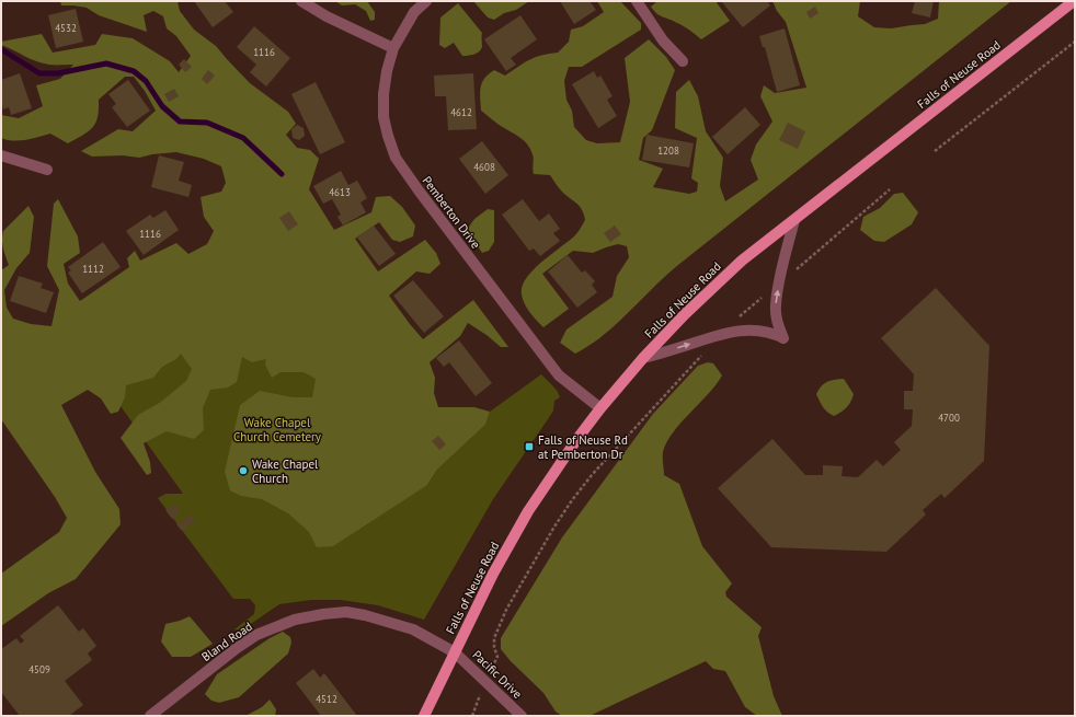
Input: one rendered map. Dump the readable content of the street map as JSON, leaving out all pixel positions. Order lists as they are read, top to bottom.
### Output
{
  "streets": {
    "main road": ["Falls of Neuse Road"],
    "street": ["Pemberton Drive", "Bland Road", "Pacific Drive"]
  },
  "crossings": [
    ["Falls of Neuse Road", "Pemberton Drive"],
    ["Falls of Neuse Road", "Bland Road"],
    ["Falls of Neuse Road", "Pacific Drive"],
    ["Bland Road", "Pacific Drive"]
  ],
  "parks": ["Wake Chapel Church Cemetery"],
  "places": {
    "transit": ["Falls of Neuse Rd at Pemberton Dr"],
    "other": ["Wake Chapel Church"]
  },
  "house_numbers": [
    "4532",
    "1116",
    "4612",
    "1208",
    "4608",
    "4613",
    "1116",
    "1112",
    "4700",
    "4509",
    "4512"
  ]
}
